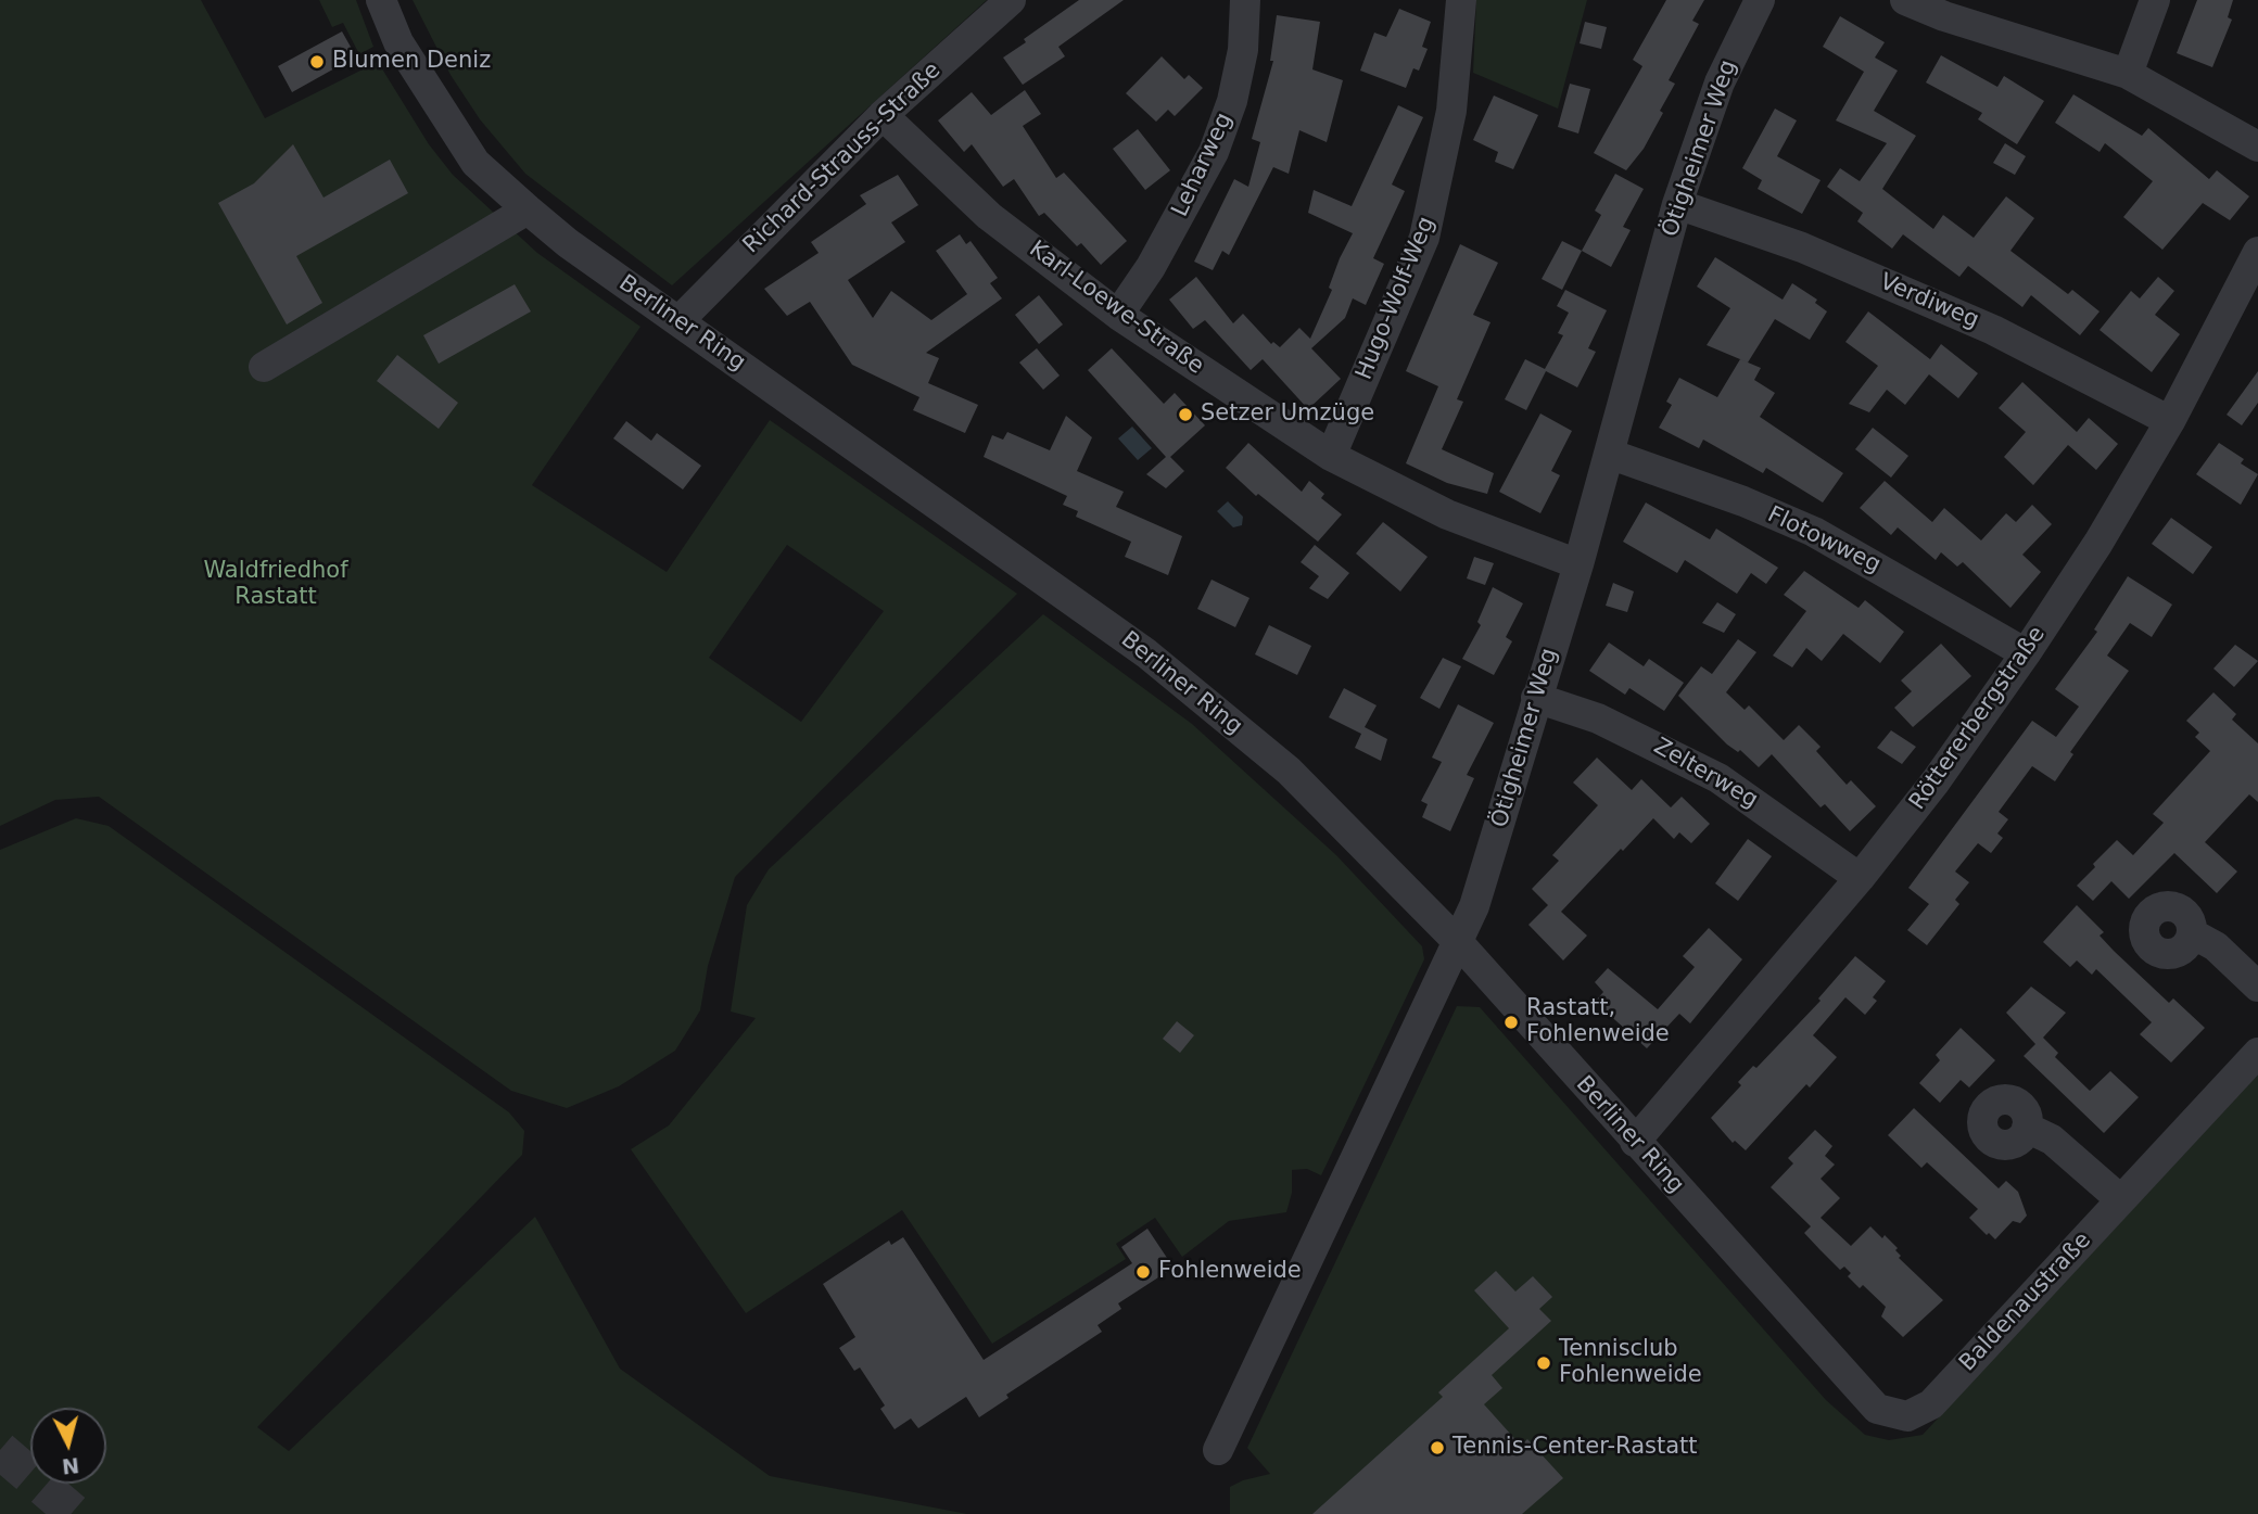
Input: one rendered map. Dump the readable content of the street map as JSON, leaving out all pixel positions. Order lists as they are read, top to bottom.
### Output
{
  "streets": {
    "street": [
      "Ötigheimer Weg",
      "Richard-Strauss-Straße",
      "Leharweg",
      "Hugo-Wolf-Weg",
      "Verdiweg",
      "Karl-Loewe-Straße",
      "Berliner Ring",
      "Flotowweg",
      "Röttererbergstraße",
      "Zelterweg",
      "Baldenaustraße"
    ]
  },
  "crossings": [
    ["Ötigheimer Weg", "Verdiweg"],
    ["Ötigheimer Weg", "Karl-Loewe-Straße"],
    ["Ötigheimer Weg", "Berliner Ring"],
    ["Ötigheimer Weg", "Flotowweg"],
    ["Ötigheimer Weg", "Zelterweg"],
    ["Richard-Strauss-Straße", "Karl-Loewe-Straße"],
    ["Richard-Strauss-Straße", "Berliner Ring"],
    ["Leharweg", "Karl-Loewe-Straße"],
    ["Hugo-Wolf-Weg", "Karl-Loewe-Straße"],
    ["Verdiweg", "Röttererbergstraße"],
    ["Berliner Ring", "Röttererbergstraße"],
    ["Berliner Ring", "Baldenaustraße"],
    ["Flotowweg", "Röttererbergstraße"],
    ["Röttererbergstraße", "Zelterweg"]
  ],
  "parks": ["Waldfriedhof Rastatt"],
  "places": [
    "Blumen Deniz",
    "Setzer Umzüge",
    "Rastatt, Fohlenweide",
    "Fohlenweide",
    "Tennisclub Fohlenweide",
    "Tennis-Center-Rastatt"
  ],
  "north": "bottom"
}
